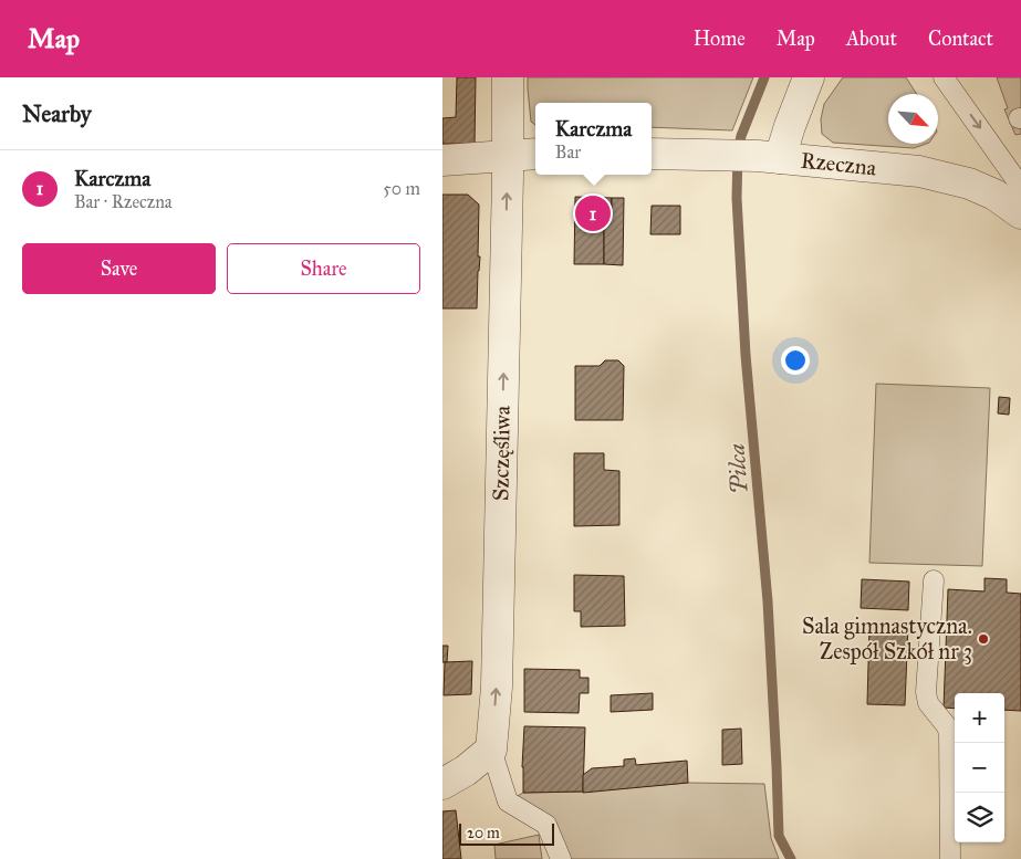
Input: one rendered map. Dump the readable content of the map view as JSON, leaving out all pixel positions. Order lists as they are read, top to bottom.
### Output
{
  "streets": {
    "street": ["Rzeczna", "Szczęśliwa"]
  },
  "one_way": ["Szczęśliwa"],
  "water": ["Pilca"],
  "places": ["Sala gimnastyczna. Zespół Szkół nr 3"],
  "scale_bar": "20 m",
  "north": "bottom right",
  "page": {
    "header": "Map",
    "nav": [
      "Home",
      "Map",
      "About",
      "Contact"
    ],
    "heading": "Nearby",
    "popup": ["Karczma", "Bar"],
    "list": [
      {
        "mark": "1",
        "name": "Karczma",
        "note": "Bar · Rzeczna",
        "value": "50 m"
      }
    ],
    "pins": "1",
    "buttons": ["Save", "Share"],
    "map_buttons": ["+", "−"],
    "scale": "20 m"
  }
}
